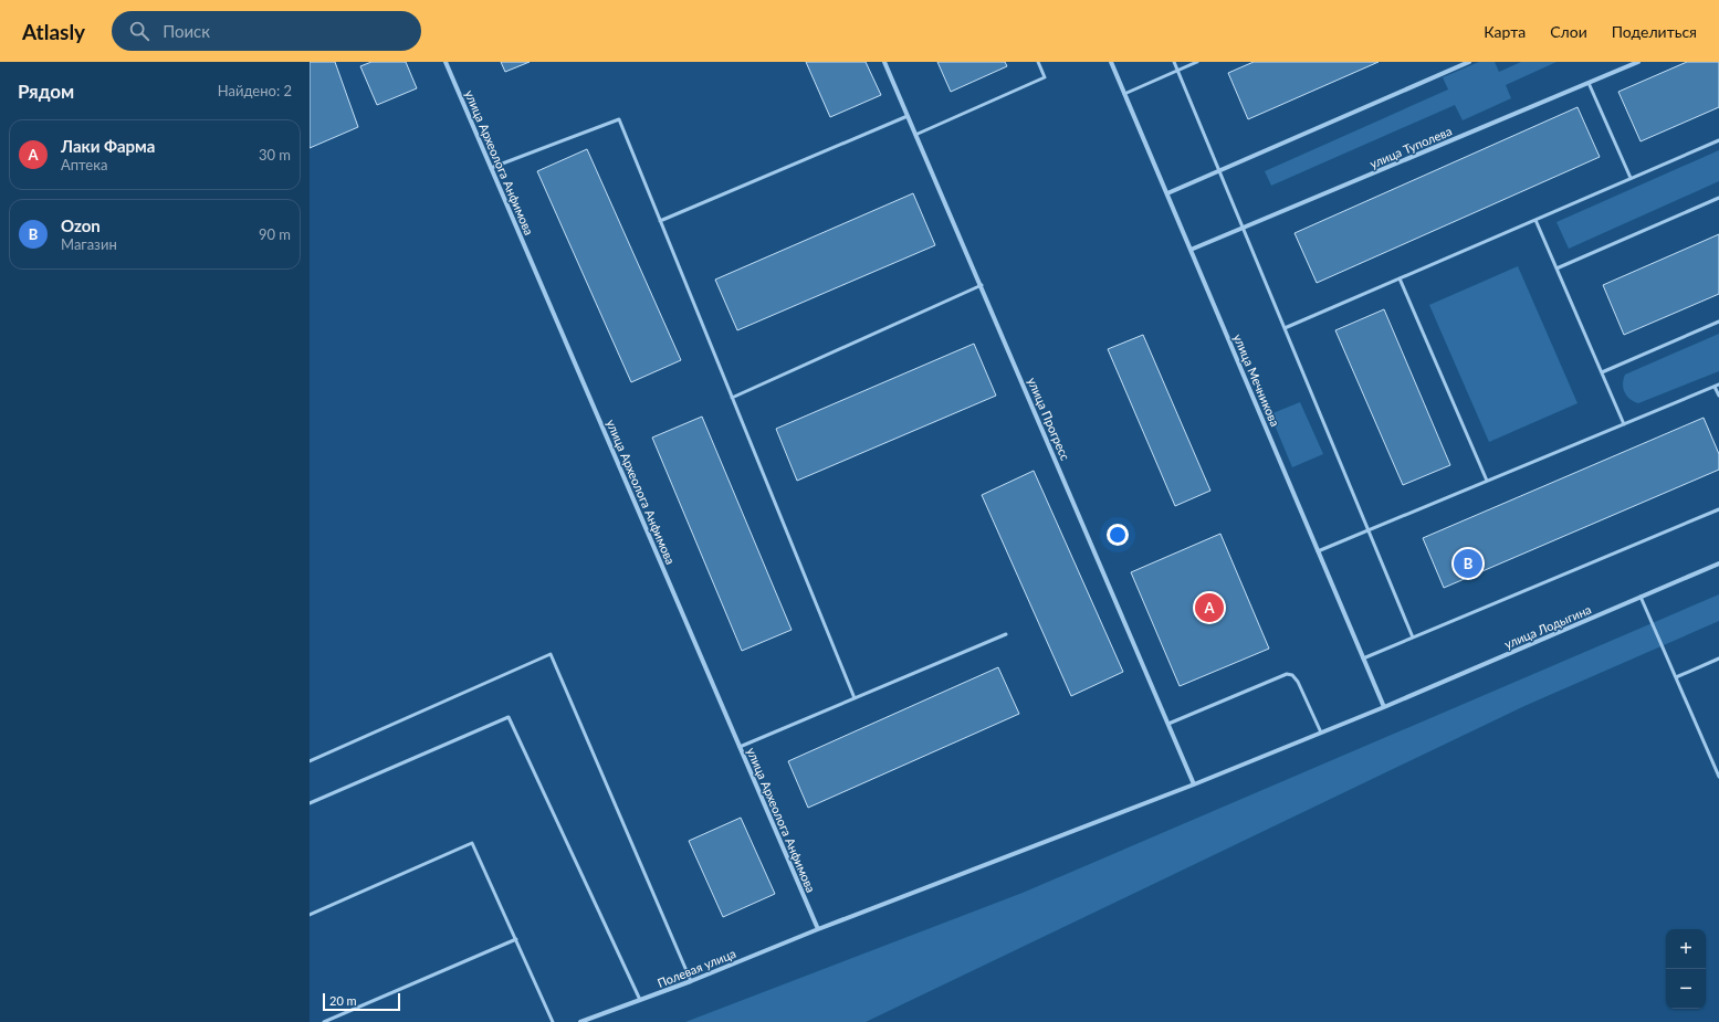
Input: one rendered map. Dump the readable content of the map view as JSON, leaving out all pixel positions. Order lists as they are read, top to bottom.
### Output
{
  "streets": {
    "street": [
      "улица Туполева",
      "улица Археолога Анфимова",
      "улица Мечникова",
      "улица Прогресс",
      "улица Лодыгина",
      "Полевая улица"
    ]
  },
  "crossings": [
    ["улица Туполева", "улица Мечникова"],
    ["улица Археолога Анфимова", "Полевая улица"],
    ["улица Мечникова", "улица Лодыгина"],
    ["улица Прогресс", "улица Лодыгина"],
    ["улица Прогресс", "Полевая улица"],
    ["улица Лодыгина", "Полевая улица"]
  ],
  "scale_bar": "20 m",
  "page": {
    "header": "Atlasly",
    "search": "Поиск",
    "nav": ["Карта", "Слои", "Поделиться"],
    "heading": ["Рядом", "Найдено: 2"],
    "list": [
      {
        "mark": "A",
        "name": "Лаки Фарма",
        "note": "Аптека",
        "value": "30 m"
      },
      {
        "mark": "B",
        "name": "Ozon",
        "note": "Магазин",
        "value": "90 m"
      }
    ],
    "pins": ["B", "A"],
    "map_buttons": ["+", "−"],
    "scale": "20 m"
  }
}
